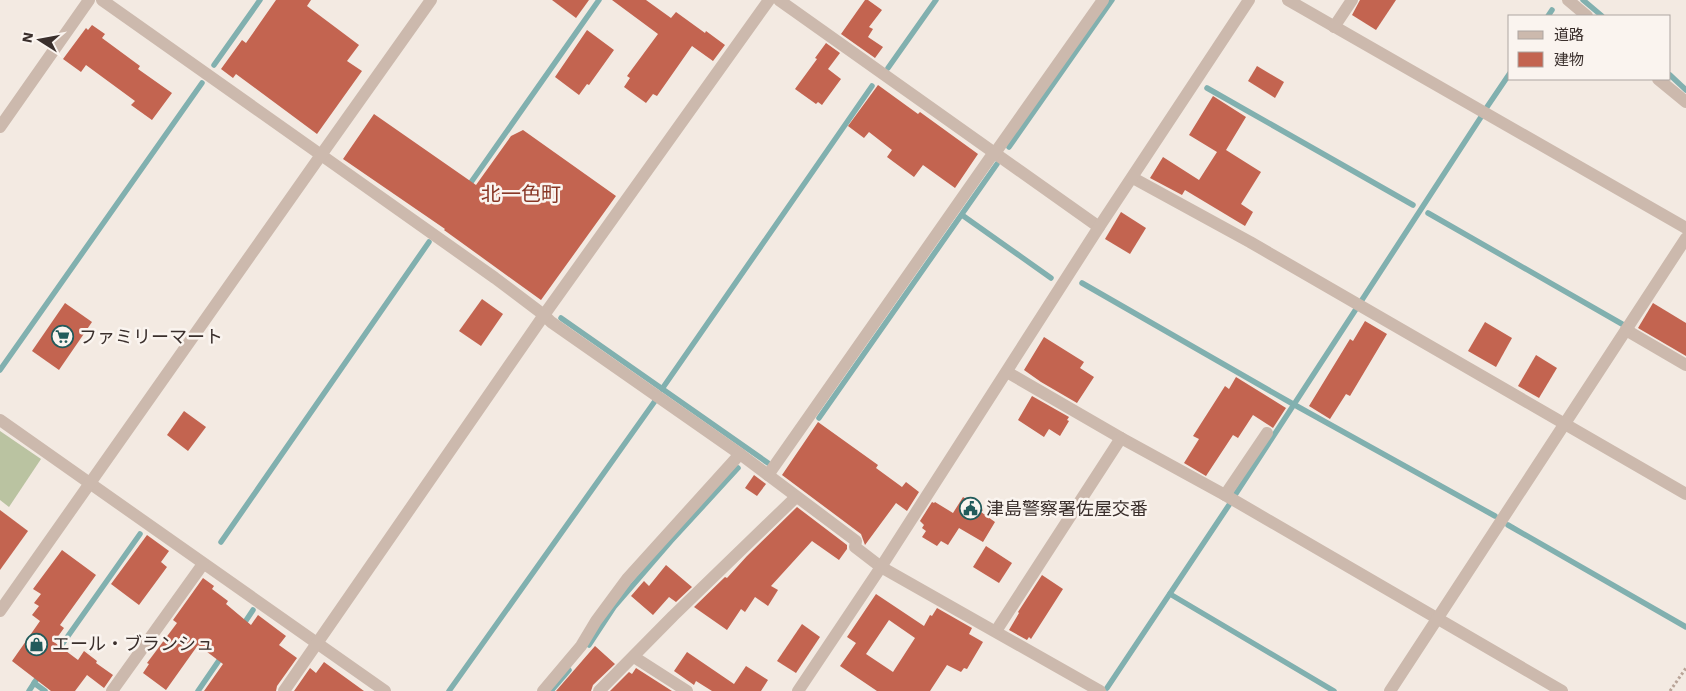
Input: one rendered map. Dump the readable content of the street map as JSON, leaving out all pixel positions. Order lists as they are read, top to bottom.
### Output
{
  "districts": ["北一色町"],
  "places": {
    "supermarket": ["ファミリーマート"],
    "public building": ["津島警察署佐屋交番"],
    "shop": ["エール・ブランシュ"]
  },
  "legend": ["道路", "建物"],
  "north": "left"
}
